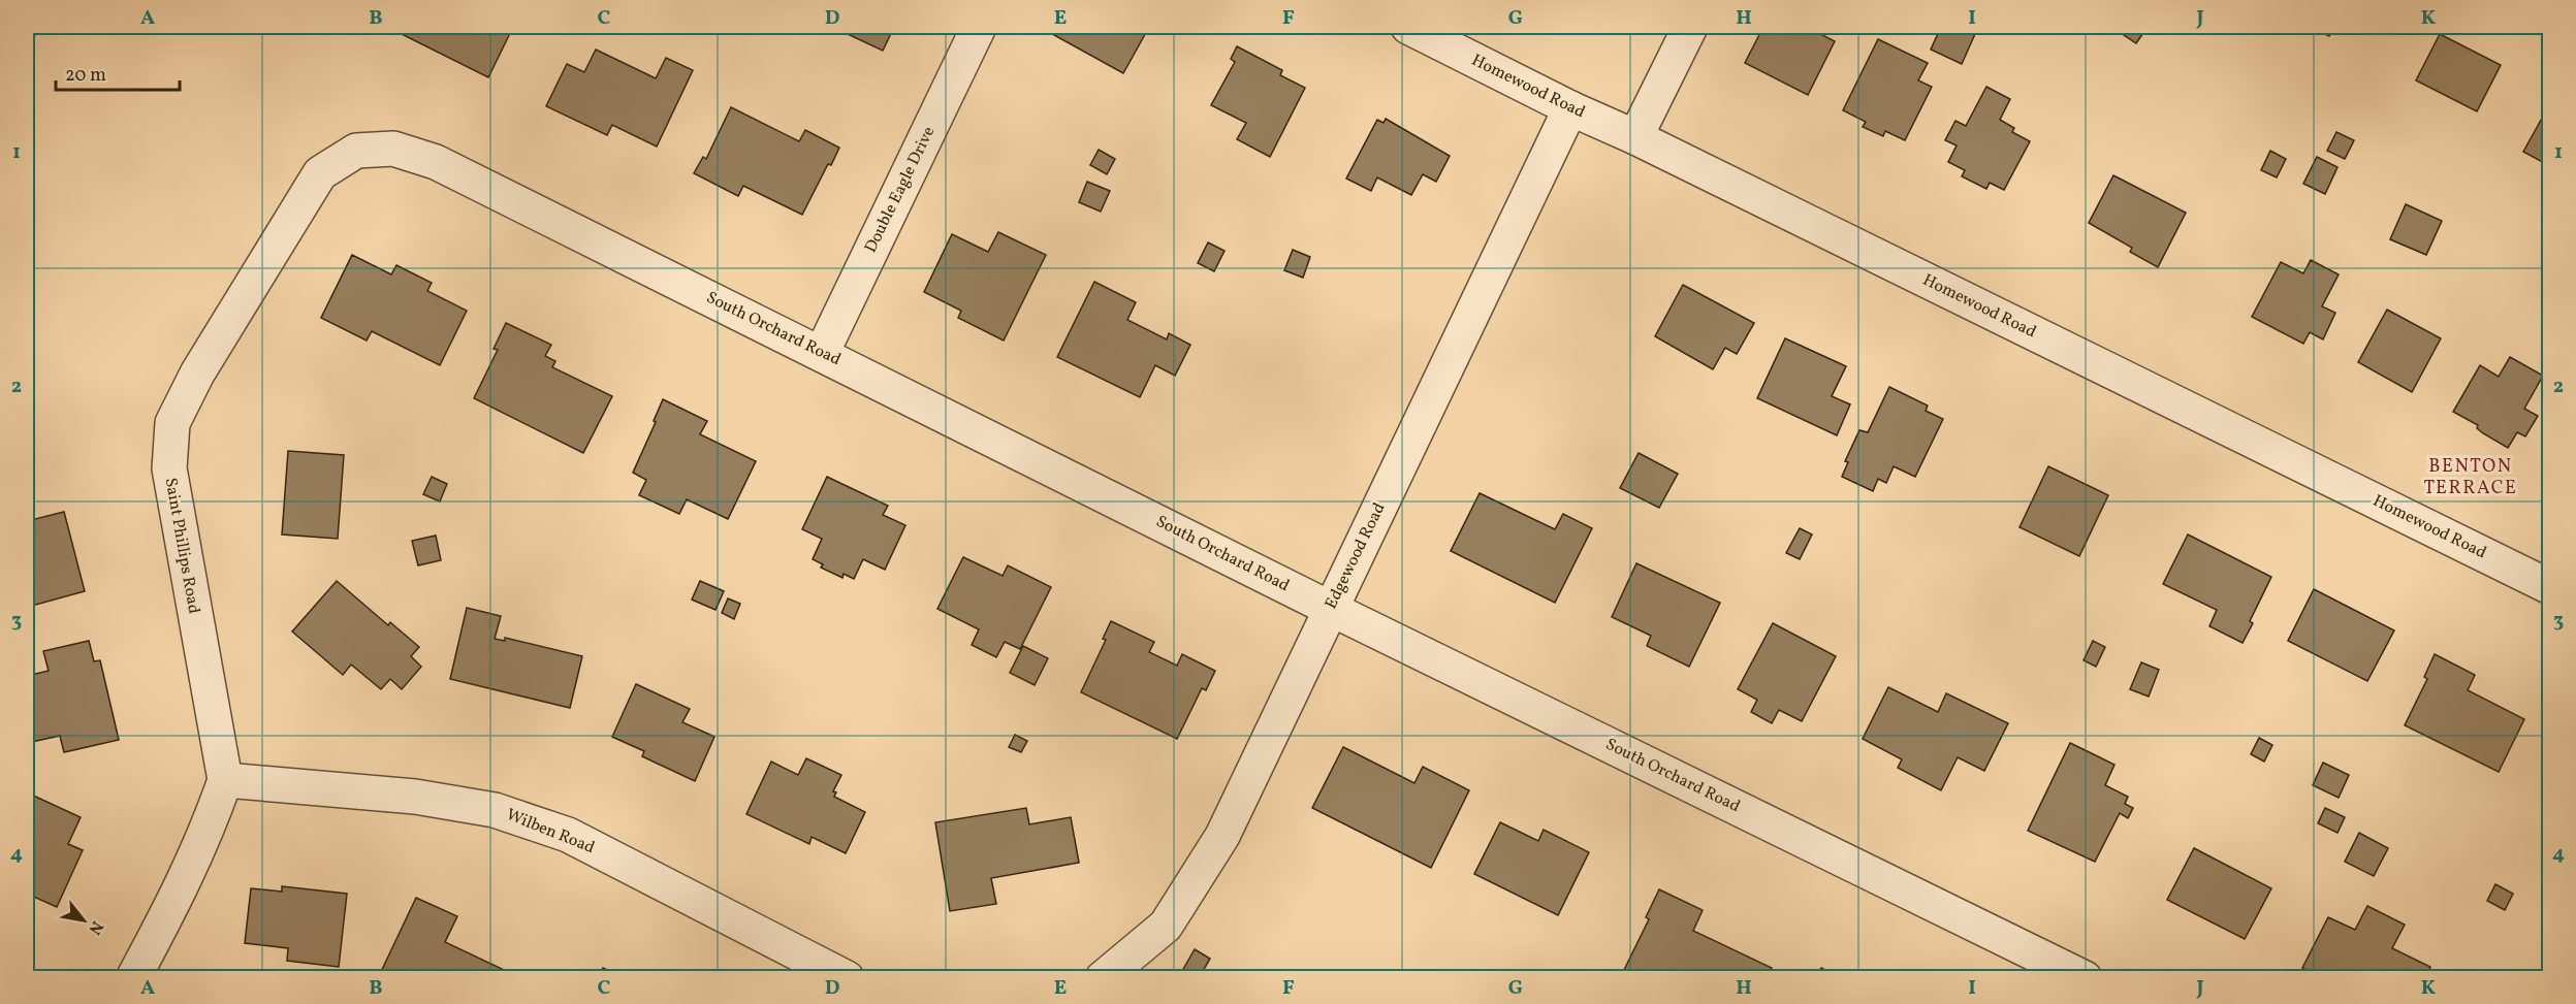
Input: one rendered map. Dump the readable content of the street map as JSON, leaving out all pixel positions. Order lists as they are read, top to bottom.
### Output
{
  "streets": {
    "street": [
      "Homewood Road",
      "Double Eagle Drive",
      "South Orchard Road",
      "Saint Phillips Road",
      "Edgewood Road",
      "Wilben Road"
    ]
  },
  "crossings": [
    ["Homewood Road", "Edgewood Road"],
    ["Double Eagle Drive", "South Orchard Road"],
    ["South Orchard Road", "Saint Phillips Road"],
    ["South Orchard Road", "Edgewood Road"],
    ["Saint Phillips Road", "Wilben Road"]
  ],
  "districts": ["BENTON TERRACE"],
  "scale_bar": "20 m",
  "north": "bottom right",
  "grid": {
    "columns": [
      "A",
      "B",
      "C",
      "D",
      "E",
      "F",
      "G",
      "H",
      "I",
      "J",
      "K"
    ],
    "rows": [
      "1",
      "2",
      "3",
      "4"
    ]
  }
}
